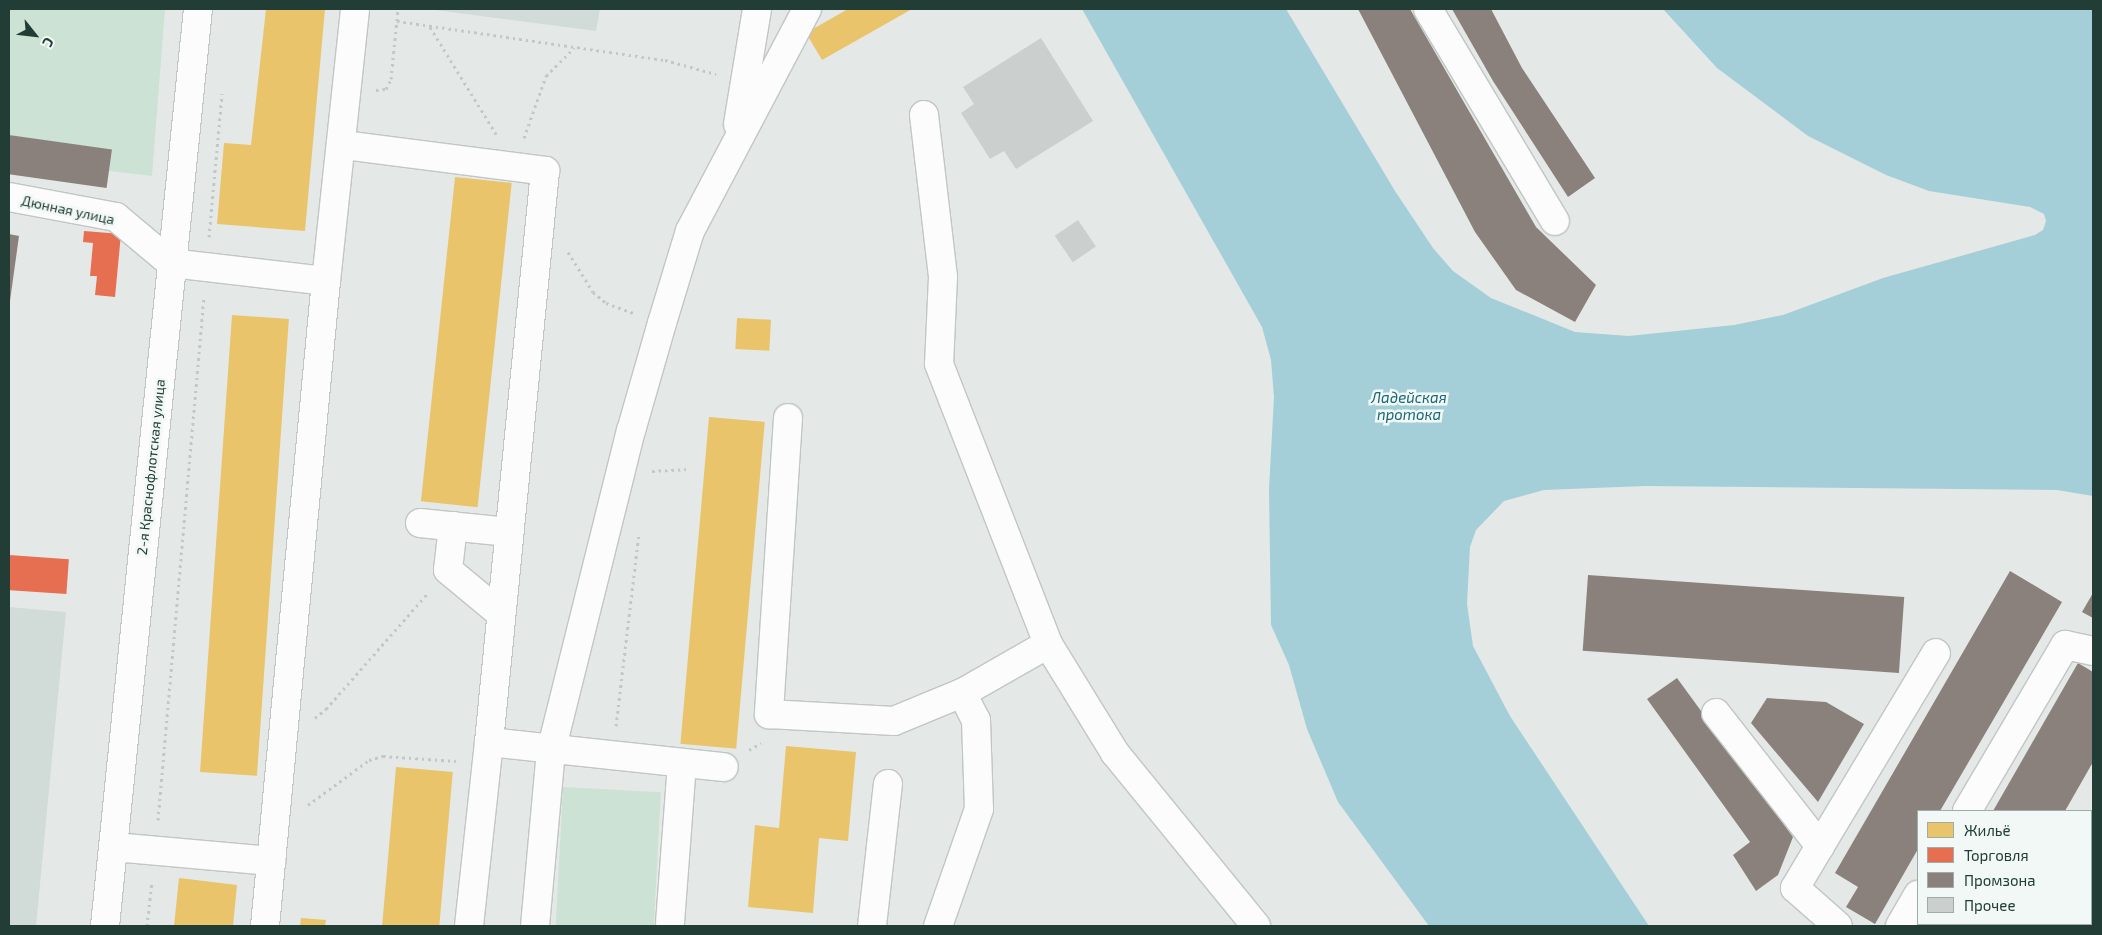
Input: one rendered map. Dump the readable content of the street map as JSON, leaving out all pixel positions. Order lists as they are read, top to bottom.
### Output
{
  "streets": {
    "street": ["Дюнная улица", "2-я Краснофлотская улица"]
  },
  "crossings": [
    ["Дюнная улица", "2-я Краснофлотская улица"]
  ],
  "water": ["Ладейская протока"],
  "legend": [
    "Жильё",
    "Торговля",
    "Промзона",
    "Прочее"
  ],
  "north": "bottom right"
}
